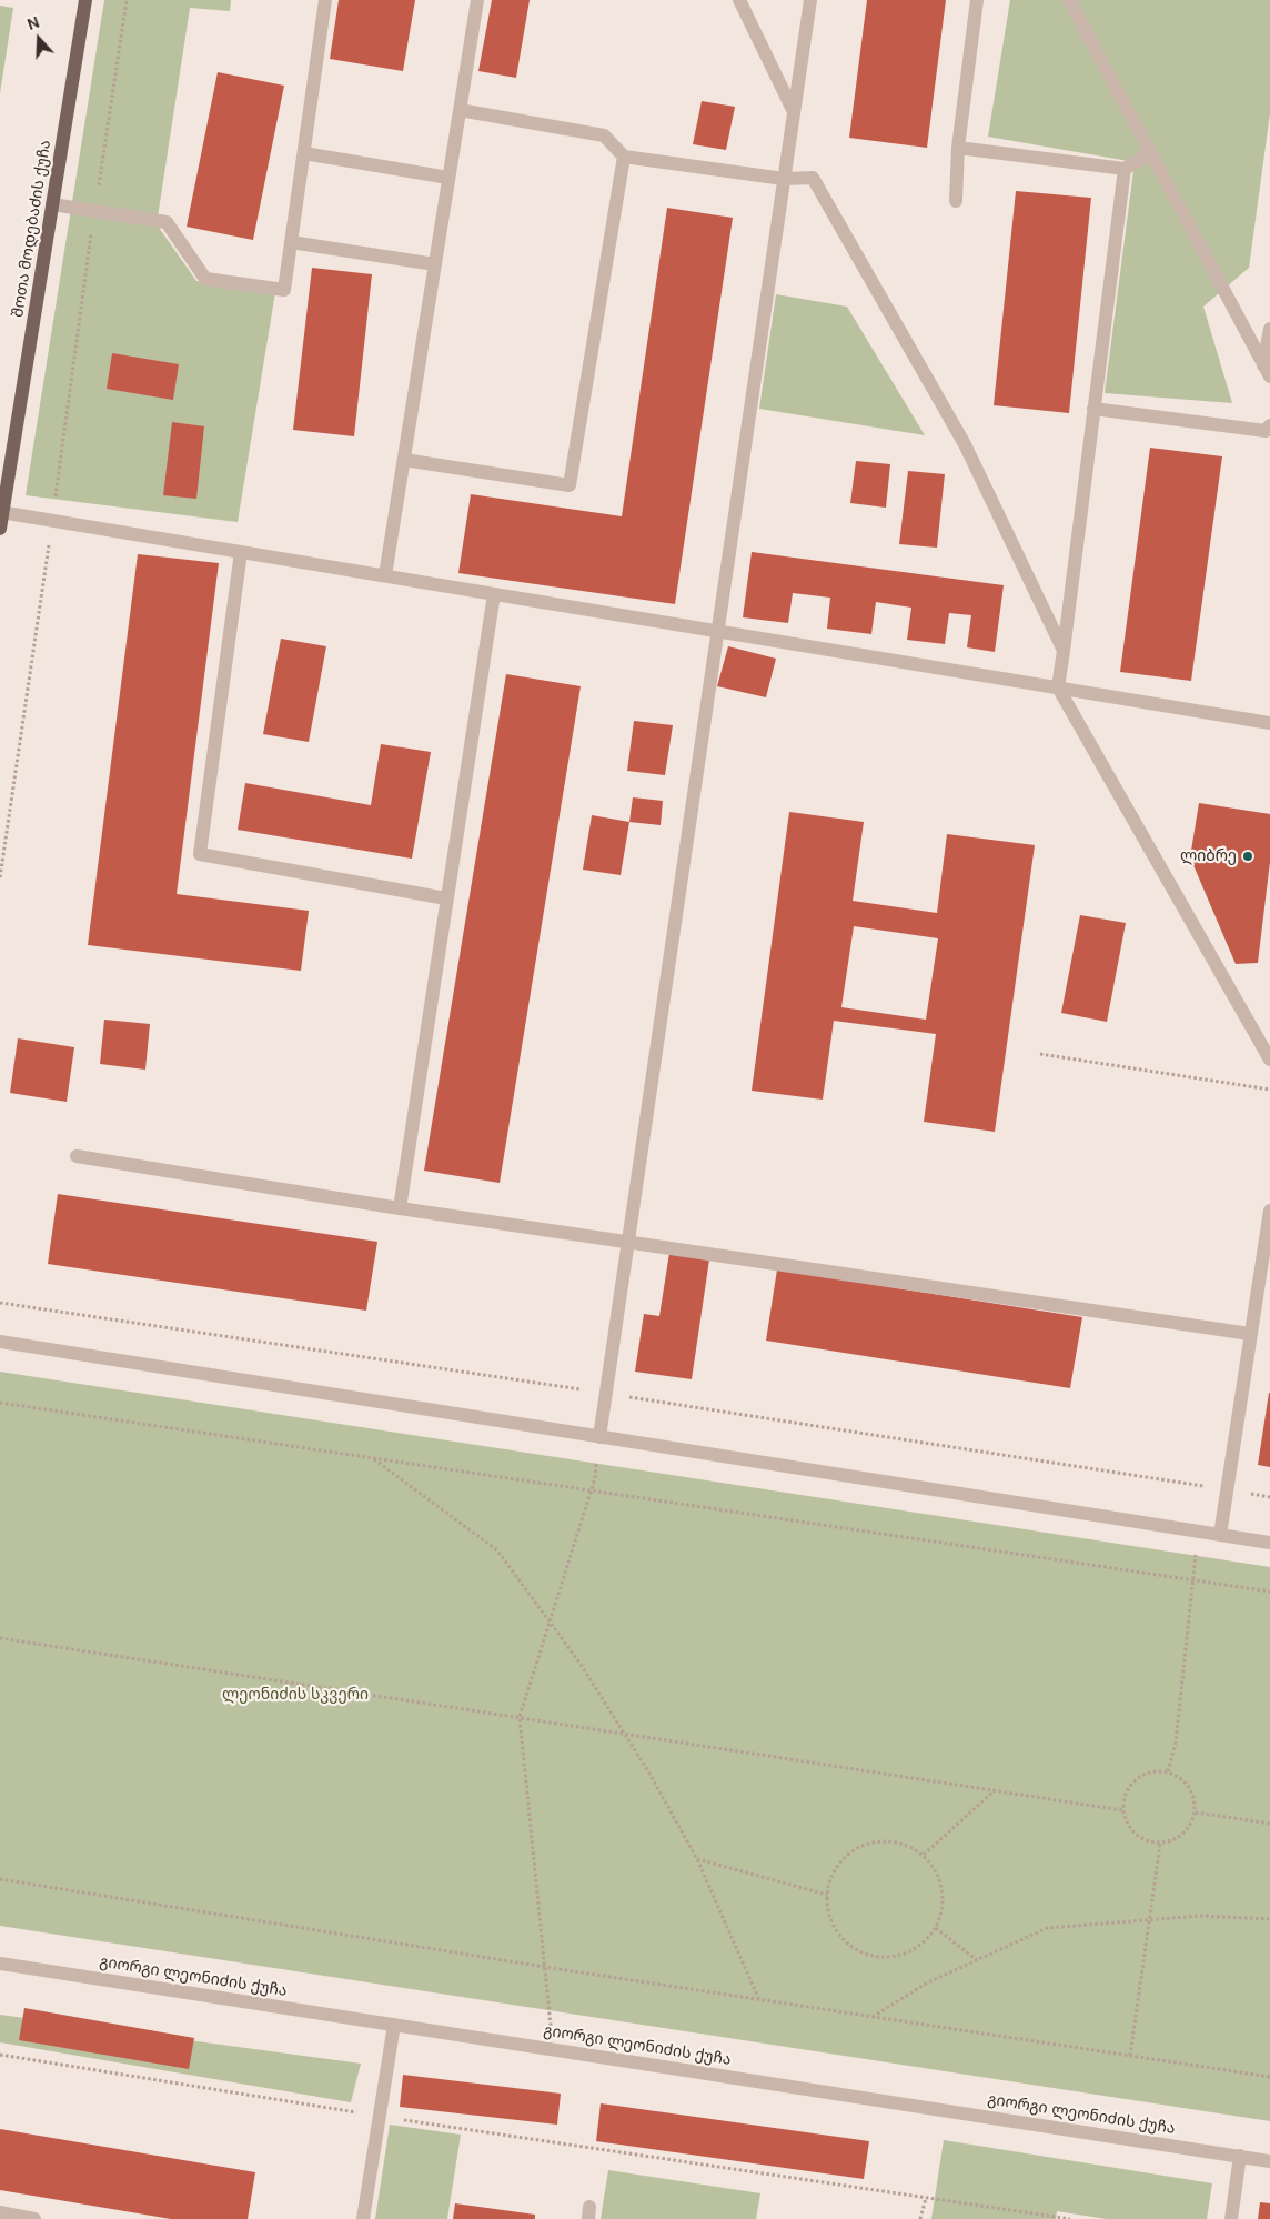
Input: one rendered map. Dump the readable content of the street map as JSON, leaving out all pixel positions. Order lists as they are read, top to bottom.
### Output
{
  "streets": {
    "main road": ["შოთა მოდებაძის ქუჩა"],
    "street": ["გიორგი ლეონიძის ქუჩა"]
  },
  "parks": ["ლეონიძის სკვერი"],
  "places": ["ლიბრე"],
  "north": "top"
}
